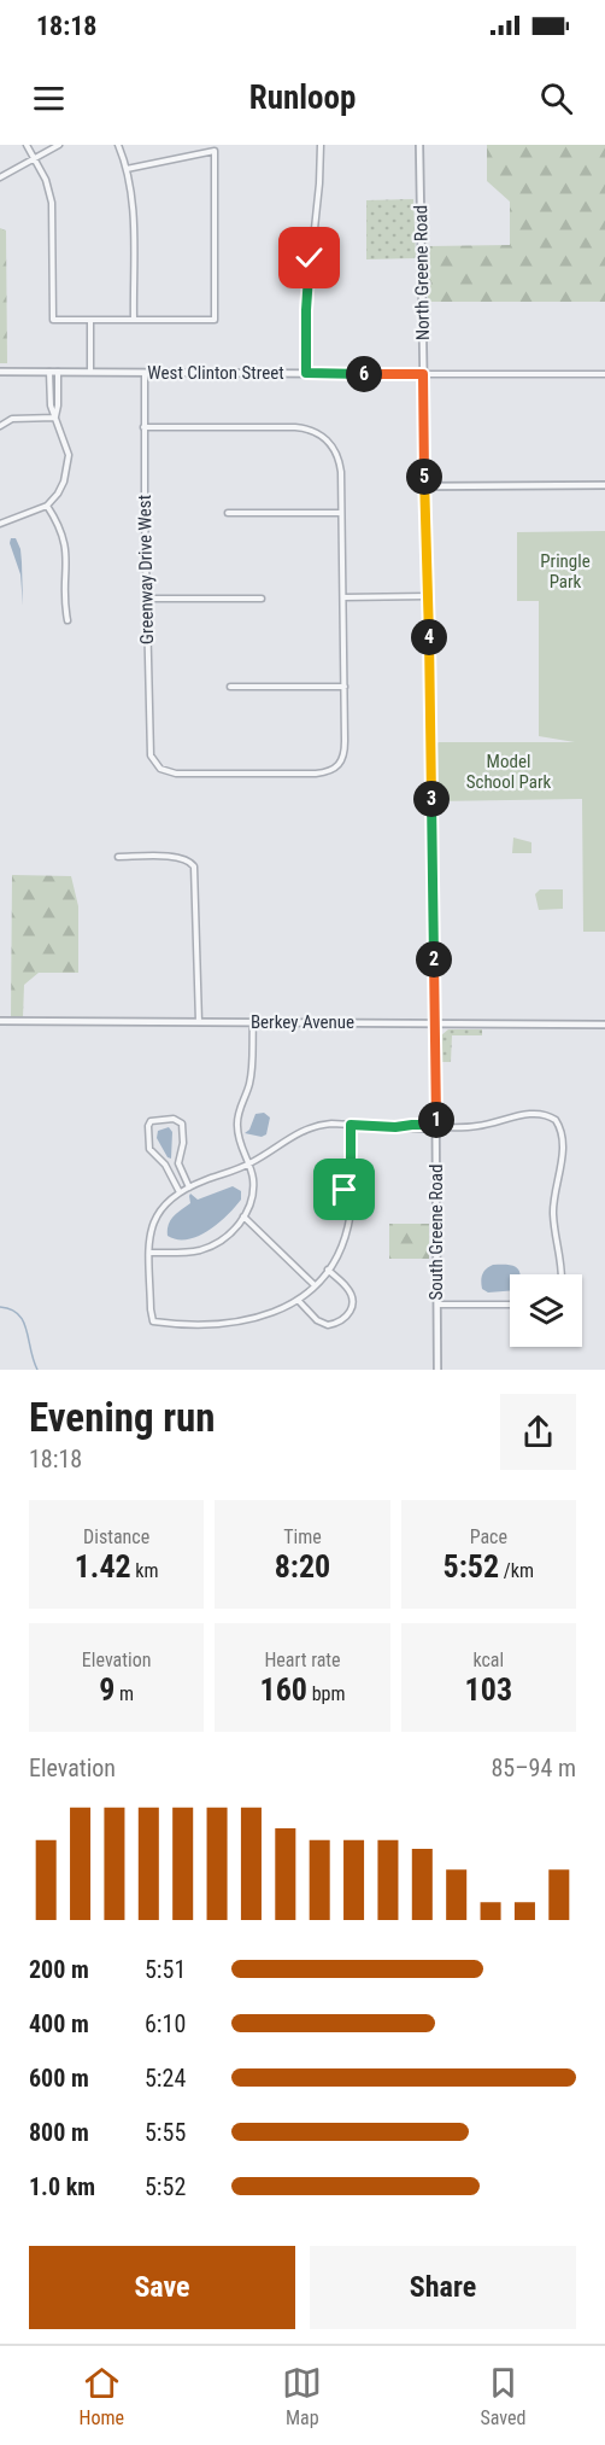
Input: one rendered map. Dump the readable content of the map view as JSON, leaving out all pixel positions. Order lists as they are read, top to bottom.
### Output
{
  "streets": {
    "street": [
      "North Greene Road",
      "West Clinton Street",
      "Greenway Drive West",
      "Berkey Avenue",
      "South Greene Road"
    ]
  },
  "crossings": [
    ["North Greene Road", "West Clinton Street"],
    ["North Greene Road", "South Greene Road"],
    ["West Clinton Street", "Greenway Drive West"],
    ["Berkey Avenue", "South Greene Road"]
  ],
  "parks": ["Pringle Park", "Model School Park"],
  "page": {
    "status": "18:18",
    "header": "Runloop",
    "pins": [
      "6",
      "5",
      "4",
      "3",
      "2",
      "1"
    ],
    "heading": ["Evening run", "18:18"],
    "stats": [
      ["Distance", "1.42 km"],
      ["Time", "8:20"],
      ["Pace", "5:52 /km"],
      ["Elevation", "9 m"],
      ["Heart rate", "160 bpm"],
      ["kcal", "103"]
    ],
    "chart": ["Elevation", "85–94 m"],
    "list": [
      {
        "name": "200 m",
        "note": "5:51"
      },
      {
        "name": "400 m",
        "note": "6:10"
      },
      {
        "name": "600 m",
        "note": "5:24"
      },
      {
        "name": "800 m",
        "note": "5:55"
      },
      {
        "name": "1.0 km",
        "note": "5:52"
      }
    ],
    "buttons": ["Save", "Share"],
    "tabs": ["Home", "Map", "Saved"]
  }
}
